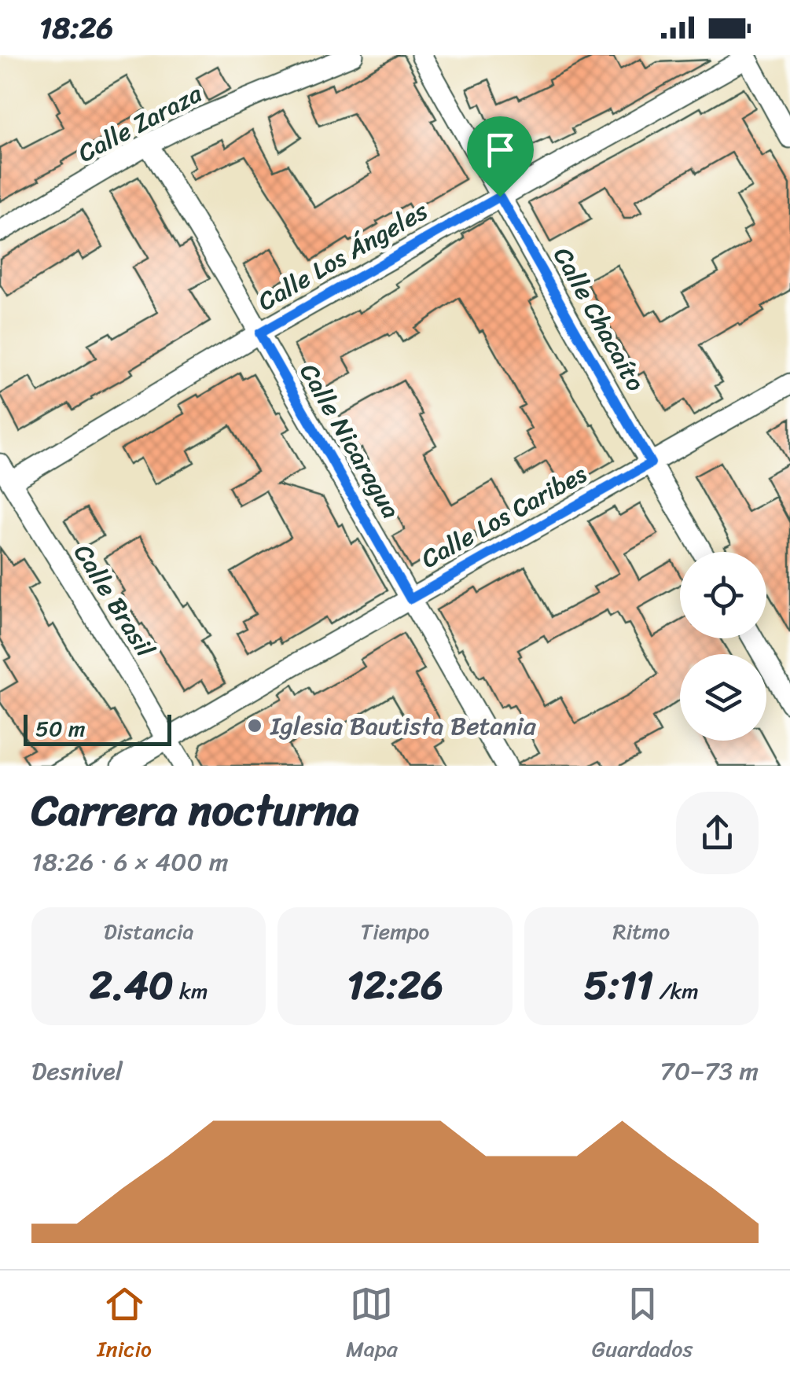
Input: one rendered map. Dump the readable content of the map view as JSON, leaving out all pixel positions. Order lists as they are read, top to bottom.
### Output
{
  "streets": {
    "street": [
      "Calle Zaraza",
      "Calle Los Ángeles",
      "Calle Chacaíto",
      "Calle Nicaragua",
      "Calle Los Caribes",
      "Calle Brasil"
    ]
  },
  "crossings": [
    ["Calle Zaraza", "Calle Nicaragua"],
    ["Calle Los Ángeles", "Calle Chacaíto"],
    ["Calle Los Ángeles", "Calle Nicaragua"],
    ["Calle Los Ángeles", "Calle Brasil"],
    ["Calle Chacaíto", "Calle Los Caribes"],
    ["Calle Nicaragua", "Calle Los Caribes"],
    ["Calle Los Caribes", "Calle Brasil"]
  ],
  "places": ["Iglesia Bautista Betania"],
  "scale_bar": "50 m",
  "page": {
    "status": "18:26",
    "scale": "50 m",
    "heading": ["Carrera nocturna", "18:26 · 6 × 400 m"],
    "stats": [
      ["Distancia", "2.40 km"],
      ["Tiempo", "12:26"],
      ["Ritmo", "5:11 /km"]
    ],
    "chart": ["Desnivel", "70–73 m"],
    "tabs": ["Inicio", "Mapa", "Guardados"]
  }
}
